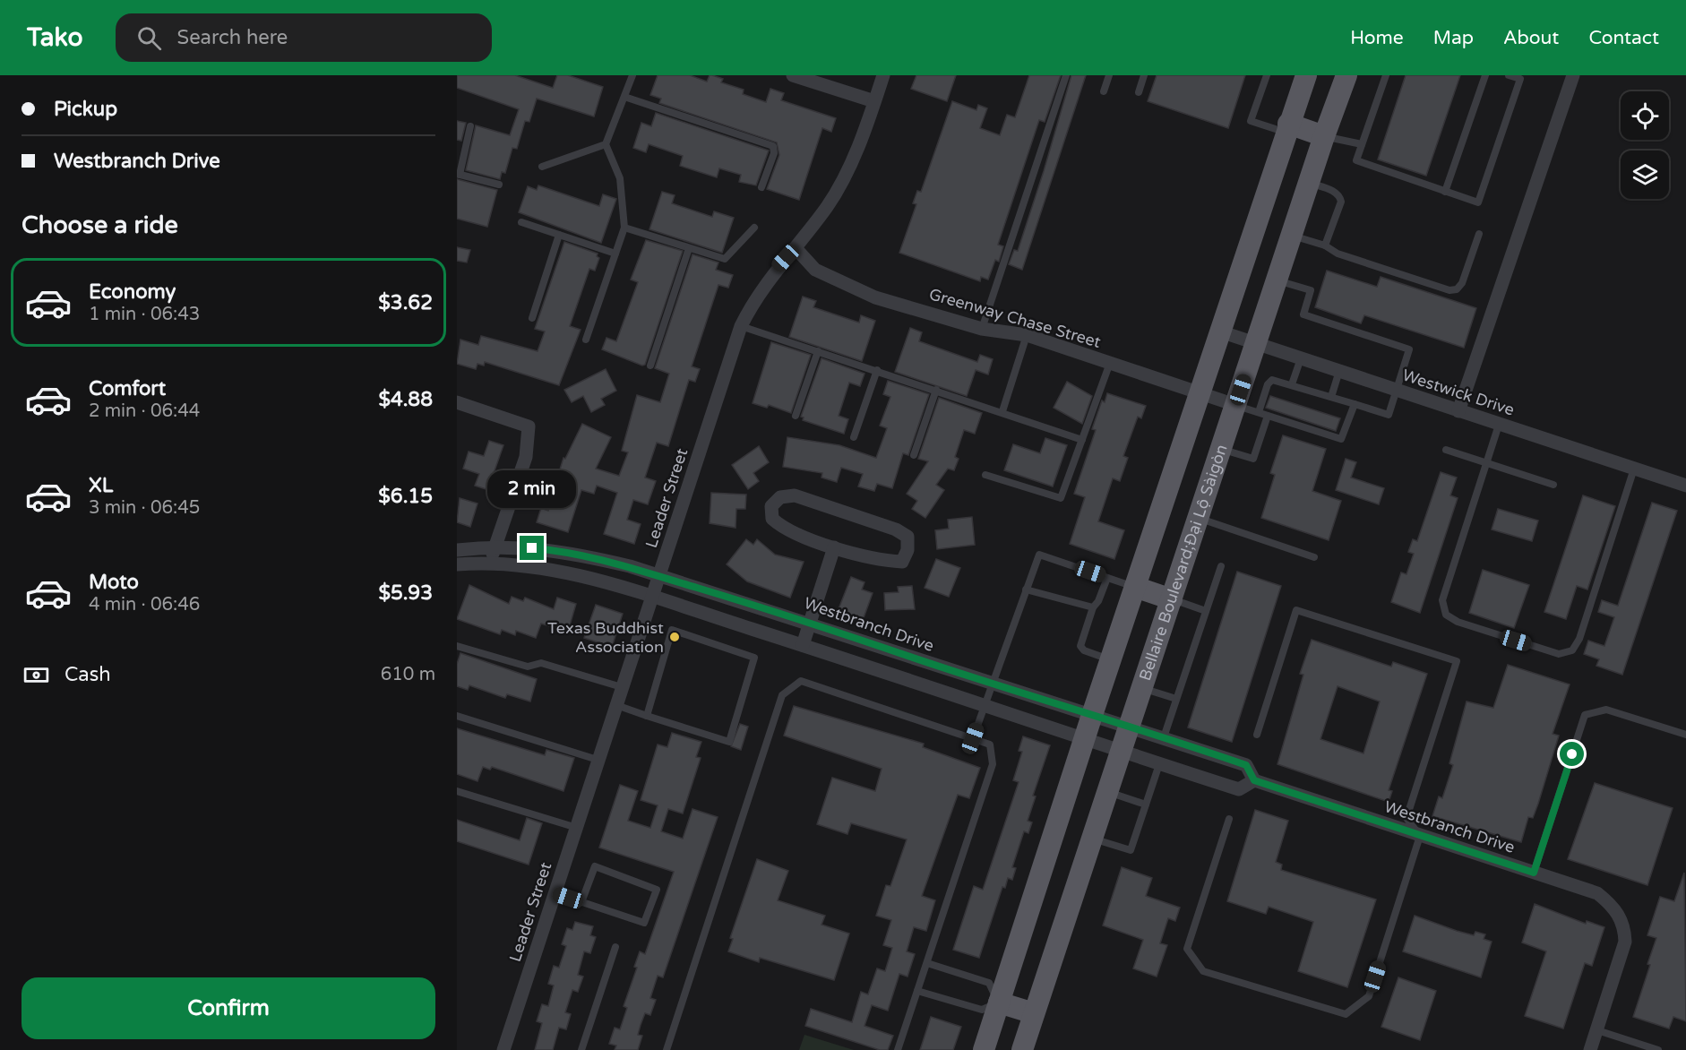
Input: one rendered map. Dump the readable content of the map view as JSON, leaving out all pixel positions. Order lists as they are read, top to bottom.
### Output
{
  "streets": {
    "main road": ["Bellaire Boulevard;Đại Lộ Sàigòn"],
    "street": [
      "Greenway Chase Street",
      "Westwick Drive",
      "Leader Street",
      "Westbranch Drive"
    ]
  },
  "crossings": [
    ["Greenway Chase Street", "Leader Street"],
    ["Greenway Chase Street", "Bellaire Boulevard;Đại Lộ Sàigòn"],
    ["Westwick Drive", "Bellaire Boulevard;Đại Lộ Sàigòn"],
    ["Leader Street", "Westbranch Drive"],
    ["Bellaire Boulevard;Đại Lộ Sàigòn", "Westbranch Drive"]
  ],
  "places": ["Texas Buddhist Association"],
  "page": {
    "header": "Tako",
    "search": "Search here",
    "nav": [
      "Home",
      "Map",
      "About",
      "Contact"
    ],
    "banner": ["Pickup", "Westbranch Drive"],
    "heading": "Choose a ride",
    "list": [
      {
        "name": "Economy",
        "note": "1 min · 06:43",
        "value": "$3.62"
      },
      {
        "name": "Comfort",
        "note": "2 min · 06:44",
        "value": "$4.88"
      },
      {
        "name": "XL",
        "note": "3 min · 06:45",
        "value": "$6.15"
      },
      {
        "name": "Moto",
        "note": "4 min · 06:46",
        "value": "$5.93"
      }
    ],
    "bubble": "2 min",
    "pay": ["Cash", "610 m"],
    "buttons": "Confirm"
  }
}
